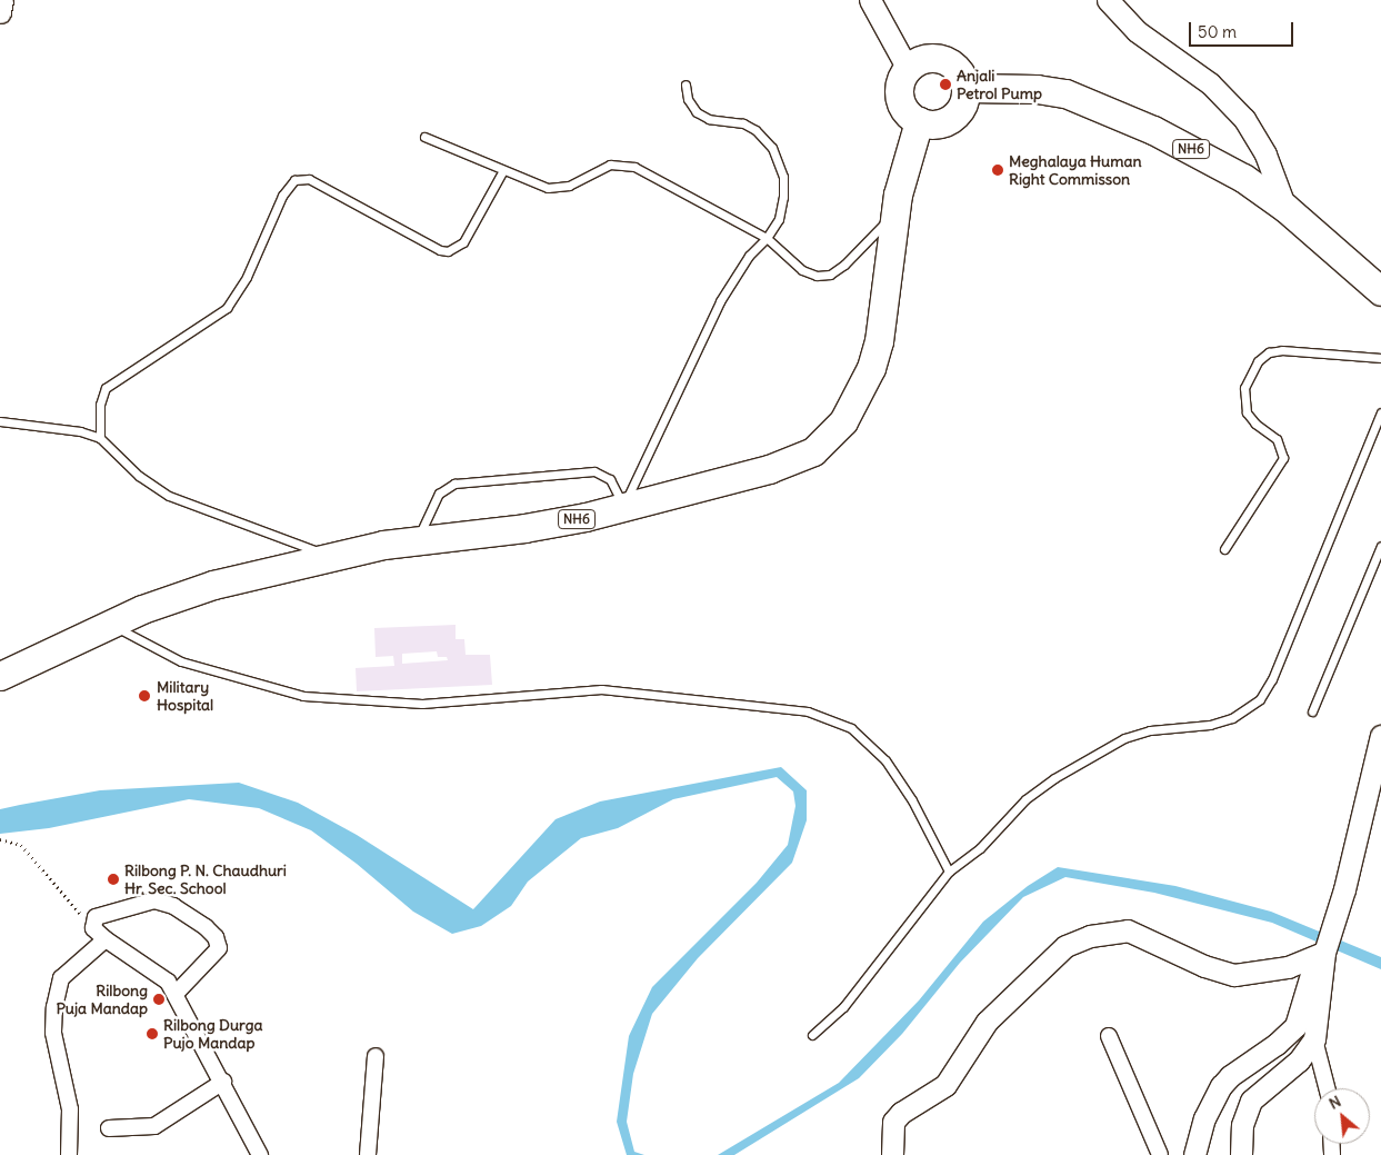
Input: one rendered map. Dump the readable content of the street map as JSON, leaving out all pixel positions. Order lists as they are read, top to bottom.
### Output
{
  "streets": {
    "highway": ["NH6"]
  },
  "places": [
    "Anjali Petrol Pump",
    "Meghalaya Human Right Commisson",
    "Military Hospital",
    "Rilbong P. N. Chaudhuri Hr. Sec. School",
    "Rilbong Puja Mandap",
    "Rilbong Durga Pujo Mandap"
  ],
  "scale_bar": "50 m",
  "north": "top left"
}
